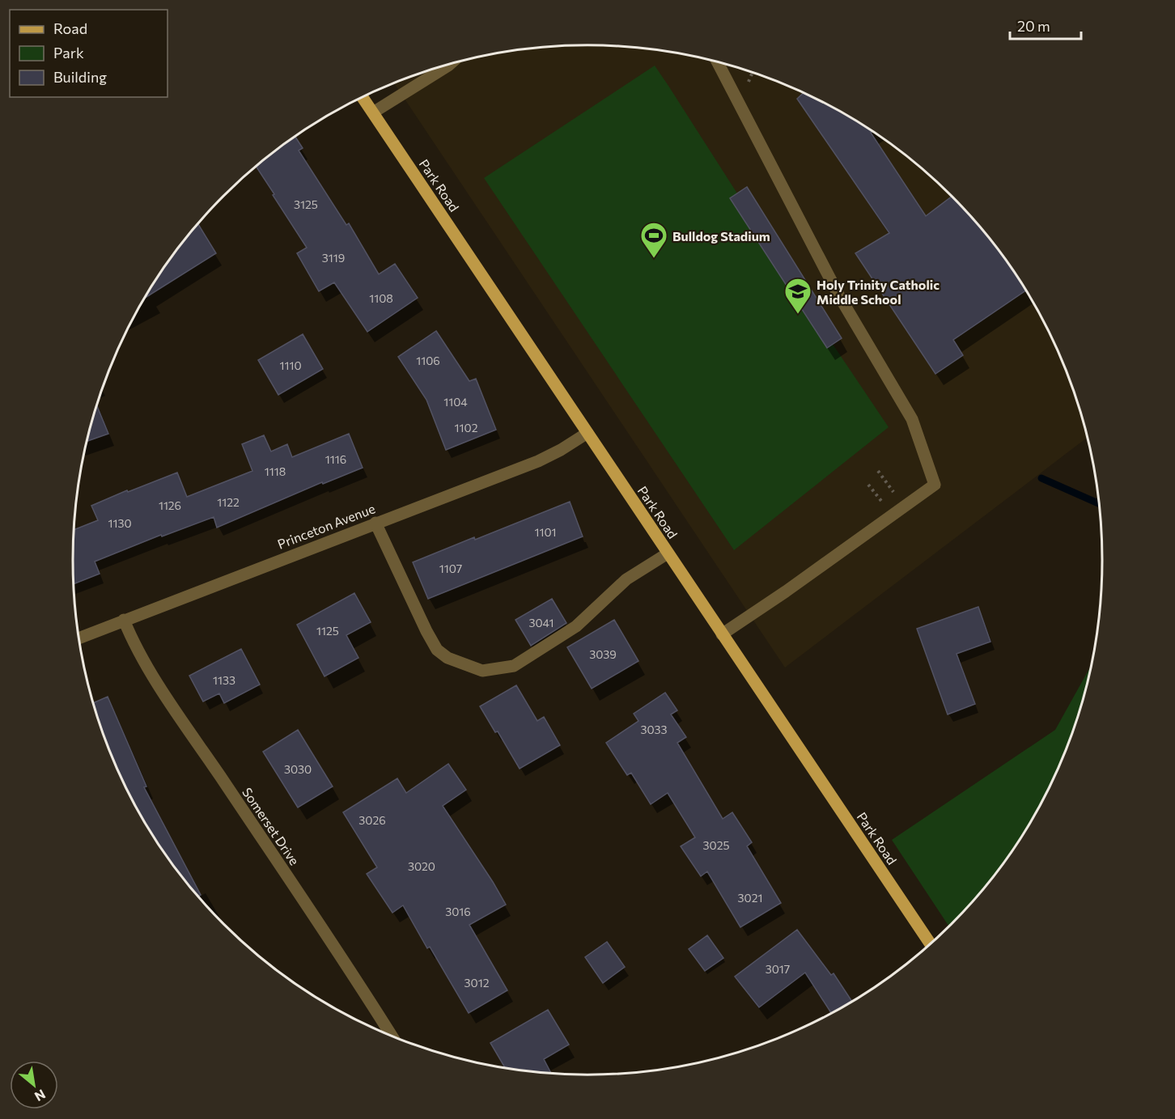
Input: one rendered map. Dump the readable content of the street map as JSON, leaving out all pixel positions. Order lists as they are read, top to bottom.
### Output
{
  "streets": {
    "main road": ["Park Road"],
    "street": ["Princeton Avenue", "Somerset Drive"]
  },
  "crossings": [
    ["Park Road", "Princeton Avenue"],
    ["Princeton Avenue", "Somerset Drive"]
  ],
  "places": {
    "sports": ["Bulldog Stadium"],
    "school or university": ["Holy Trinity Catholic Middle School"]
  },
  "house_numbers": [
    "3125",
    "3119",
    "1108",
    "1106",
    "1110",
    "1104",
    "1102",
    "1116",
    "1118",
    "1122",
    "1126",
    "1130",
    "1101",
    "1107",
    "3041",
    "1125",
    "3039",
    "1133",
    "3033",
    "3030",
    "3026",
    "3025",
    "3020",
    "3021",
    "3016",
    "3017",
    "3012"
  ],
  "legend": ["Road", "Park", "Building"],
  "scale_bar": "20 m",
  "north": "bottom right"
}
